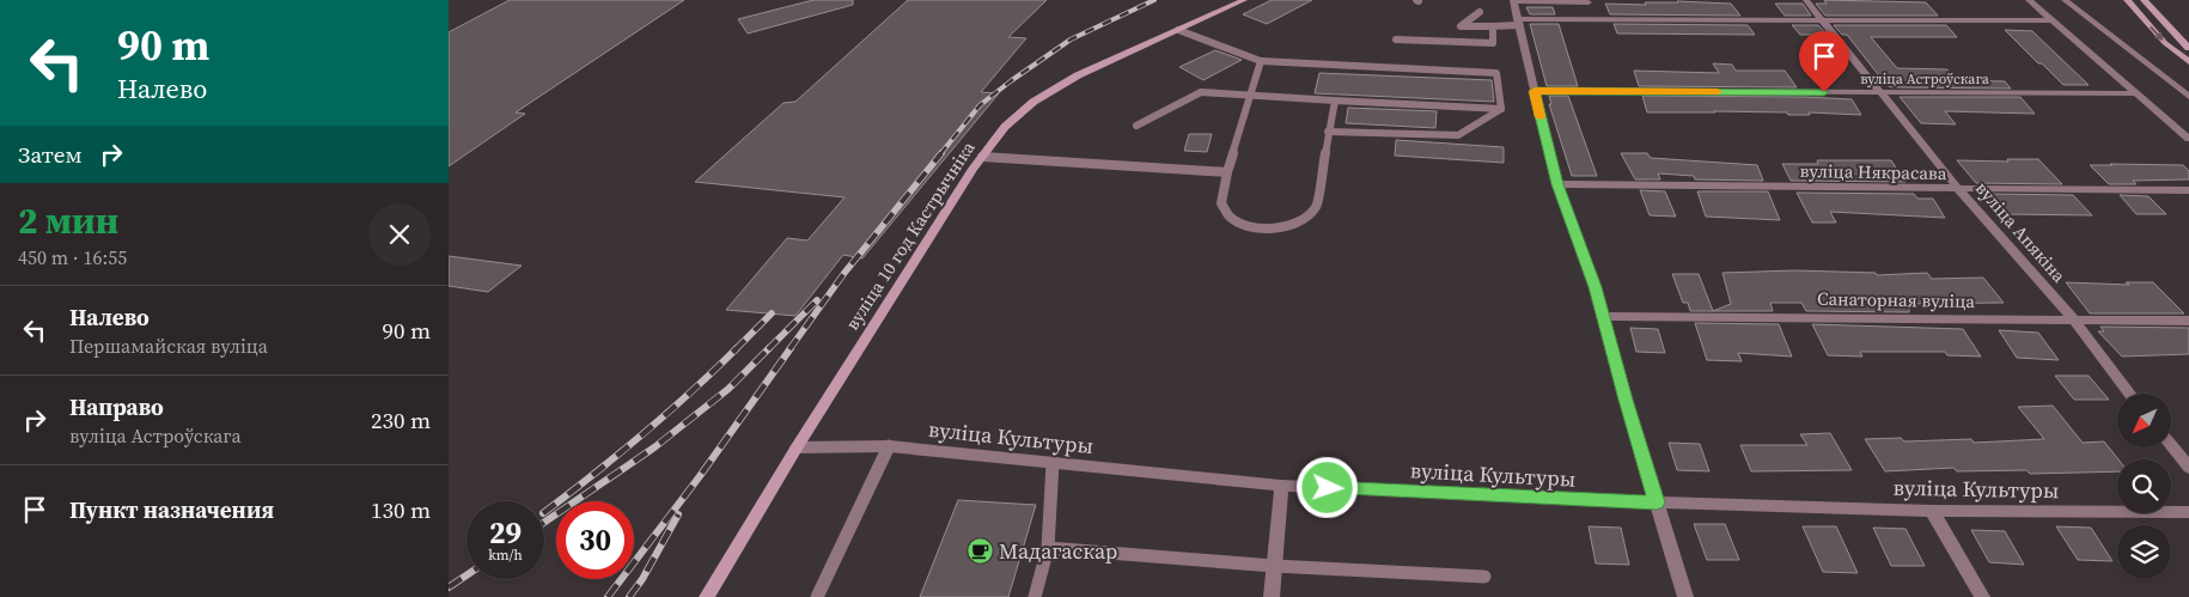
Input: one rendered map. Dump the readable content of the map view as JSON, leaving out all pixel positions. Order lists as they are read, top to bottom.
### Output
{
  "streets": {
    "street": [
      "вуліца Астроўскага",
      "вуліца Някрасава",
      "вуліца Апякіна",
      "вуліца 10 год Кастрычніка",
      "Санаторная вуліца",
      "вуліца Культуры"
    ]
  },
  "crossings": [
    ["вуліца Астроўскага", "вуліца Апякіна"],
    ["вуліца Някрасава", "вуліца Апякіна"],
    ["вуліца Апякіна", "Санаторная вуліца"],
    ["вуліца 10 год Кастрычніка", "вуліца Культуры"]
  ],
  "places": {
    "cafe": ["Мадагаскар"]
  },
  "north": "bottom left",
  "page": {
    "turn": ["90 m", "Налево"],
    "then": "Затем",
    "heading": ["2 мин", "450 m · 16:55"],
    "list": [
      {
        "name": "Налево",
        "note": "Першамайская вуліца",
        "value": "90 m"
      },
      {
        "name": "Направо",
        "note": "вуліца Астроўскага",
        "value": "230 m"
      },
      {
        "name": "Пункт назначения",
        "value": "130 m"
      }
    ],
    "speed": "29 km/h",
    "limit": "30"
  }
}
